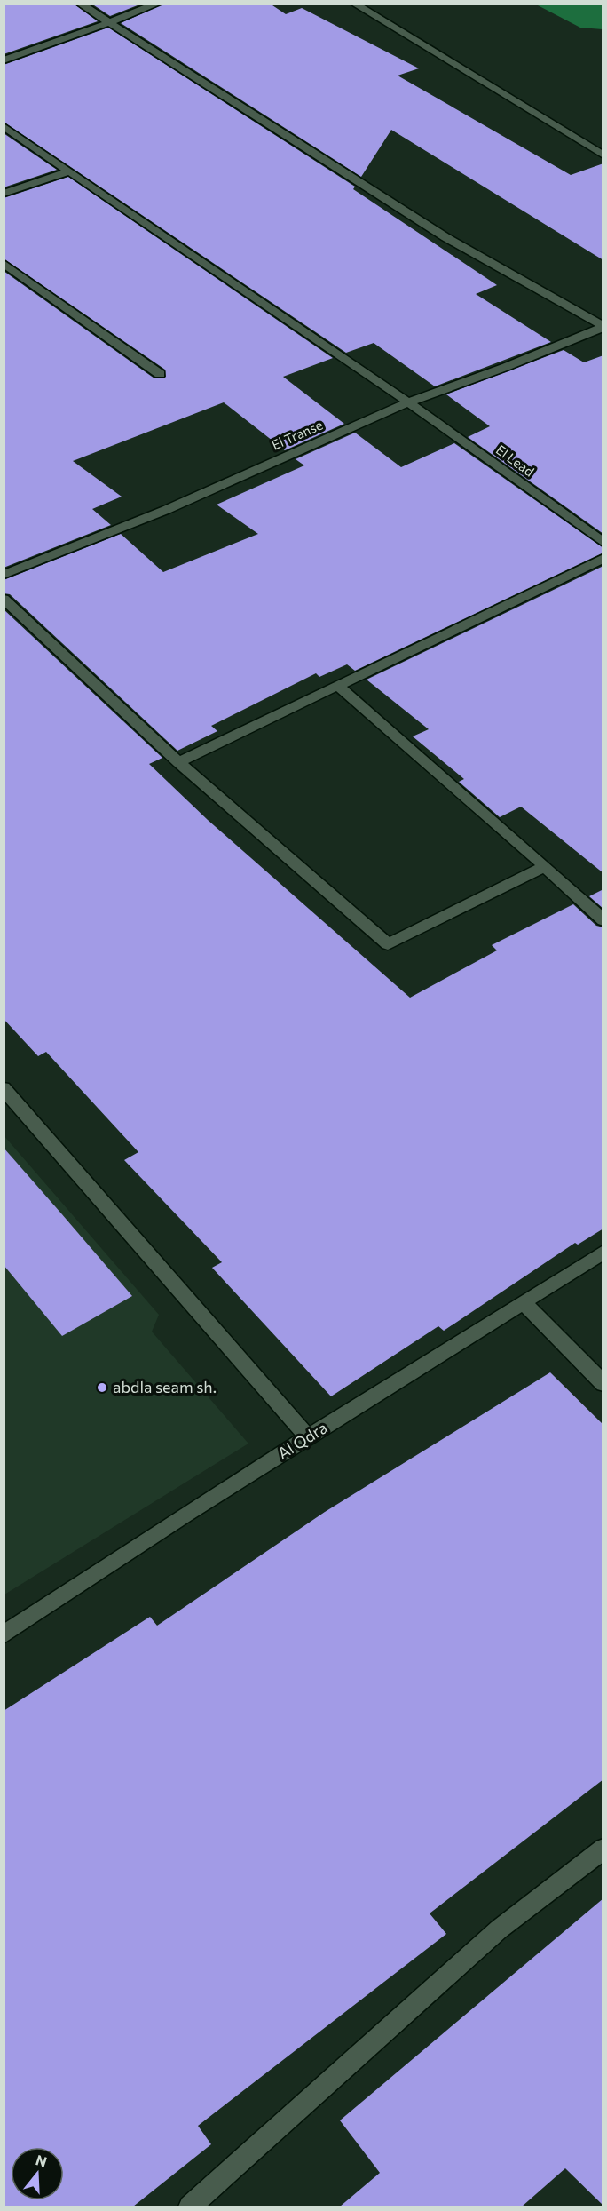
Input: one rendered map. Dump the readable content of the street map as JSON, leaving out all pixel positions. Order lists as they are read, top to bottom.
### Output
{
  "streets": {
    "street": ["El Transe", "El Lead", "Al Qdra"]
  },
  "crossings": [
    ["El Transe", "El Lead"]
  ],
  "places": ["abdla seam sh."],
  "north": "top"
}
